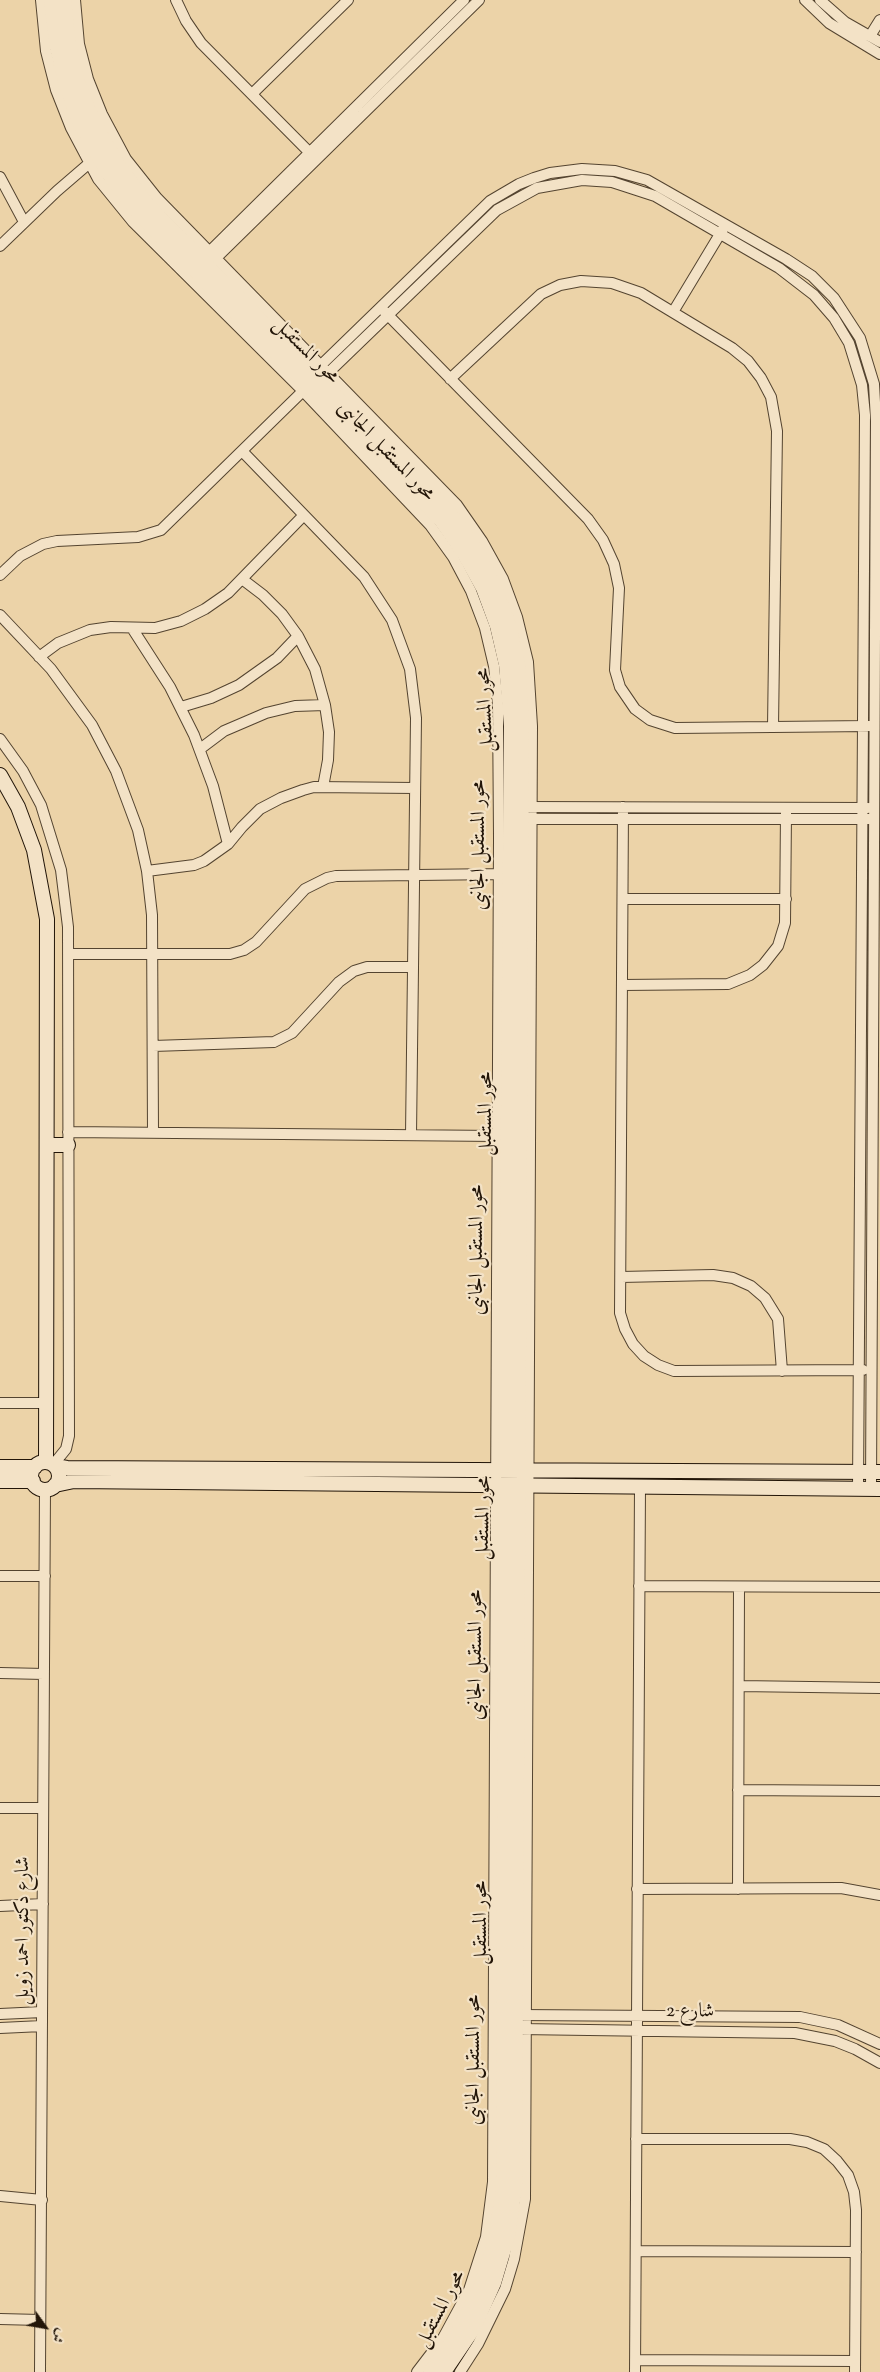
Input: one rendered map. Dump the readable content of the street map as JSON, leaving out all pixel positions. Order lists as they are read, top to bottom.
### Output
{
  "streets": {
    "street": [
      "محور المستقبل",
      "محور المستقبل الجانبى",
      "شارع دكتور احمد زويل",
      "شارع 2"
    ]
  },
  "crossings": [
    ["محور المستقبل", "محور المستقبل الجانبى"],
    ["محور المستقبل", "شارع 2"],
    ["محور المستقبل الجانبى", "شارع 2"]
  ],
  "north": "bottom right"
}
